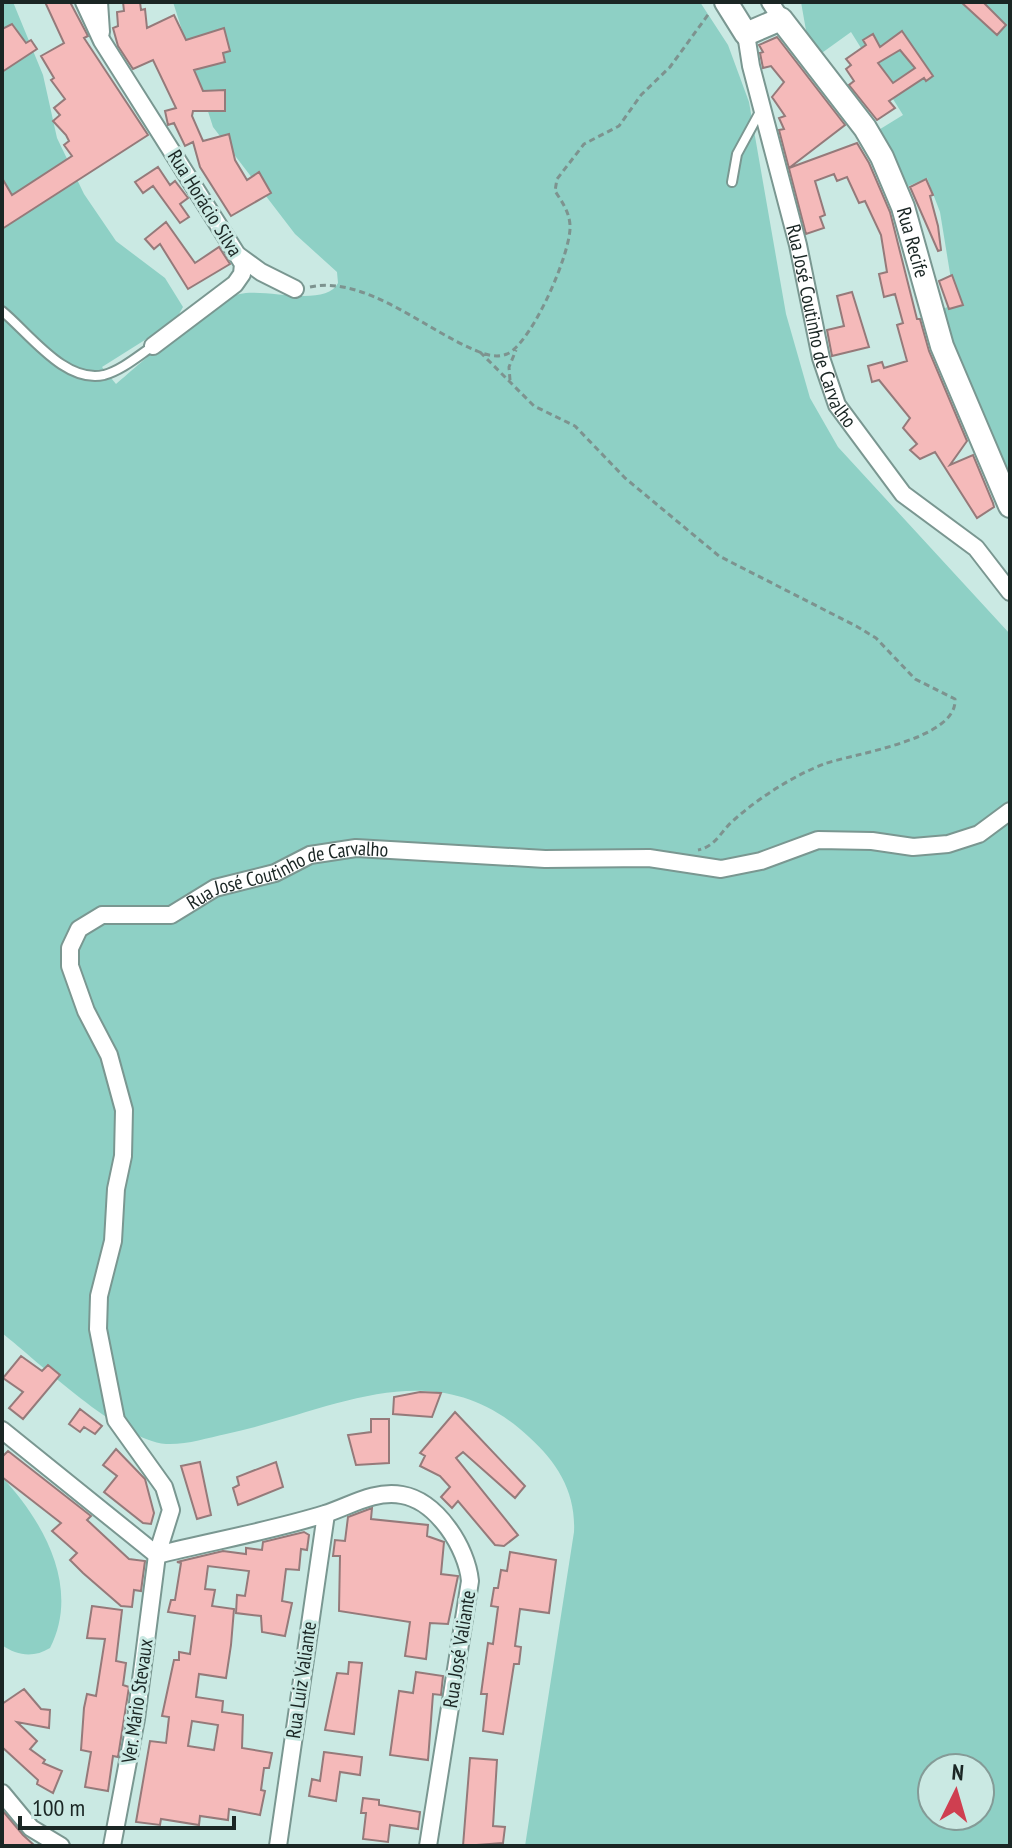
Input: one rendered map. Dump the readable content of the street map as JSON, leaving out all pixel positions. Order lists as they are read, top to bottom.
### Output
{
  "streets": {
    "street": [
      "Rua Horácio Silva",
      "Rua Recife",
      "Rua José Coutinho de Carvalho",
      "Rua José Valiante",
      "Rua Luiz Valiante",
      "Ver. Mário Stevaux"
    ]
  },
  "crossings": [
    ["Rua José Coutinho de Carvalho", "Rua José Valiante"],
    ["Rua José Coutinho de Carvalho", "Ver. Mário Stevaux"],
    ["Rua José Valiante", "Rua Luiz Valiante"],
    ["Rua José Valiante", "Ver. Mário Stevaux"]
  ],
  "scale_bar": "100 m",
  "north": "top"
}
